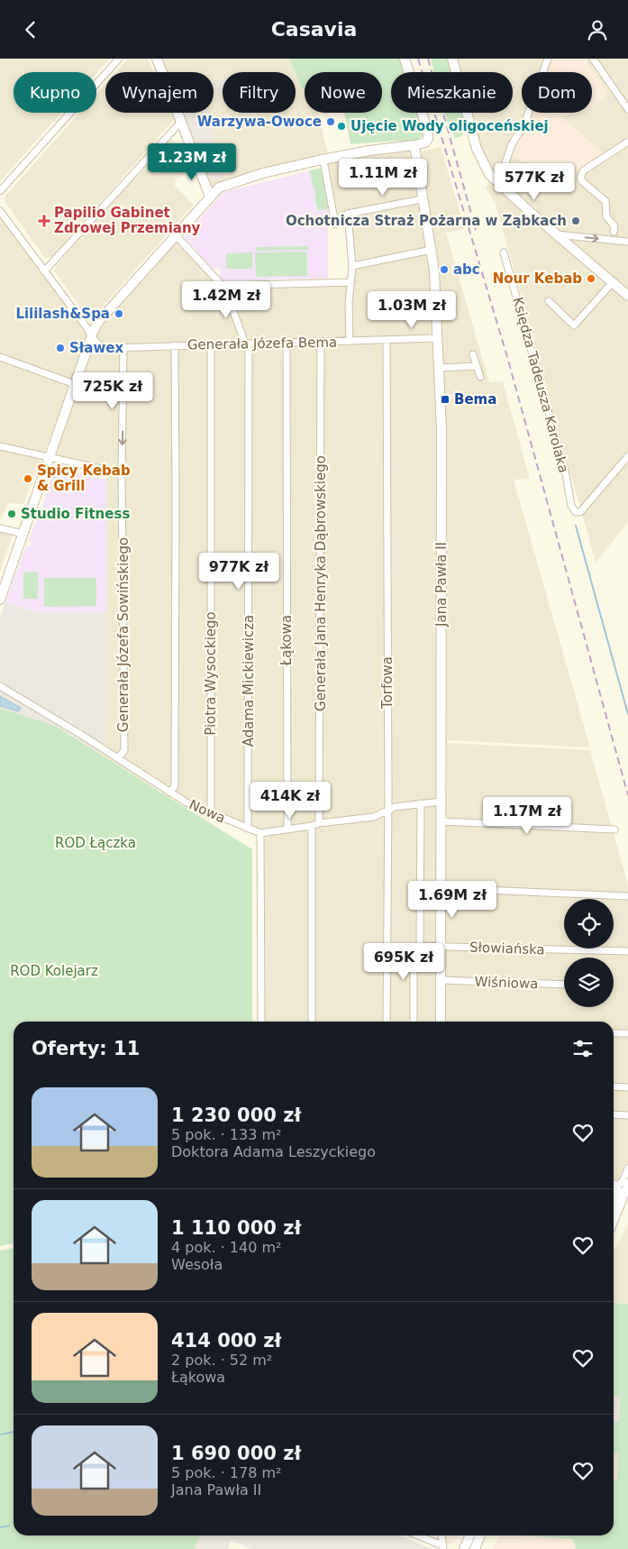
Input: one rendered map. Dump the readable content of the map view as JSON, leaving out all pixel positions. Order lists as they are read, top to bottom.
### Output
{
  "streets": {
    "street": [
      "Generała Józefa Bema",
      "Księdza Tadeusza Karolaka",
      "Generała Jana Henryka Dąbrowskiego",
      "Jana Pawła II",
      "Generała Józefa Sowińskiego",
      "Łąkowa",
      "Piotra Wysockiego",
      "Adama Mickiewicza",
      "Torfowa",
      "Nowa",
      "Słowiańska",
      "Wiśniowa"
    ]
  },
  "crossings": [
    ["Generała Józefa Bema", "Generała Jana Henryka Dąbrowskiego"],
    ["Generała Józefa Bema", "Jana Pawła II"],
    ["Generała Józefa Bema", "Generała Józefa Sowińskiego"],
    ["Generała Józefa Bema", "Łąkowa"],
    ["Generała Józefa Bema", "Piotra Wysockiego"],
    ["Generała Józefa Bema", "Adama Mickiewicza"],
    ["Generała Józefa Bema", "Torfowa"],
    ["Generała Jana Henryka Dąbrowskiego", "Nowa"],
    ["Jana Pawła II", "Nowa"],
    ["Jana Pawła II", "Słowiańska"],
    ["Jana Pawła II", "Wiśniowa"],
    ["Generała Józefa Sowińskiego", "Nowa"],
    ["Łąkowa", "Nowa"],
    ["Piotra Wysockiego", "Nowa"],
    ["Adama Mickiewicza", "Nowa"],
    ["Torfowa", "Nowa"]
  ],
  "parks": ["ROD Łączka", "ROD Kolejarz"],
  "places": {
    "other": [
      "Warzywa-Owoce",
      "Ujęcie Wody oligoceńskiej",
      "Ochotnicza Straż Pożarna w Ząbkach",
      "abc",
      "Nour Kebab",
      "Lililash&Spa",
      "Sławex",
      "Spicy Kebab & Grill",
      "Studio Fitness"
    ],
    "health": ["Papilio Gabinet Zdrowej Przemiany"],
    "transit": ["Bema"]
  },
  "page": {
    "header": "Casavia",
    "chip": [
      "Kupno",
      "Wynajem",
      "Filtry",
      "Nowe",
      "Mieszkanie",
      "Dom"
    ],
    "price": [
      "1.23M zł",
      "1.11M zł",
      "577K zł",
      "1.42M zł",
      "1.03M zł",
      "725K zł",
      "977K zł",
      "414K zł",
      "1.17M zł",
      "1.69M zł",
      "695K zł"
    ],
    "heading": "Oferty: 11",
    "list": [
      {
        "name": "1 230 000 zł",
        "note": "5 pok. · 133 m² · Doktora Adama Leszyckiego"
      },
      {
        "name": "1 110 000 zł",
        "note": "4 pok. · 140 m² · Wesoła"
      },
      {
        "name": "414 000 zł",
        "note": "2 pok. · 52 m² · Łąkowa"
      },
      {
        "name": "1 690 000 zł",
        "note": "5 pok. · 178 m² · Jana Pawła II"
      }
    ]
  }
}
